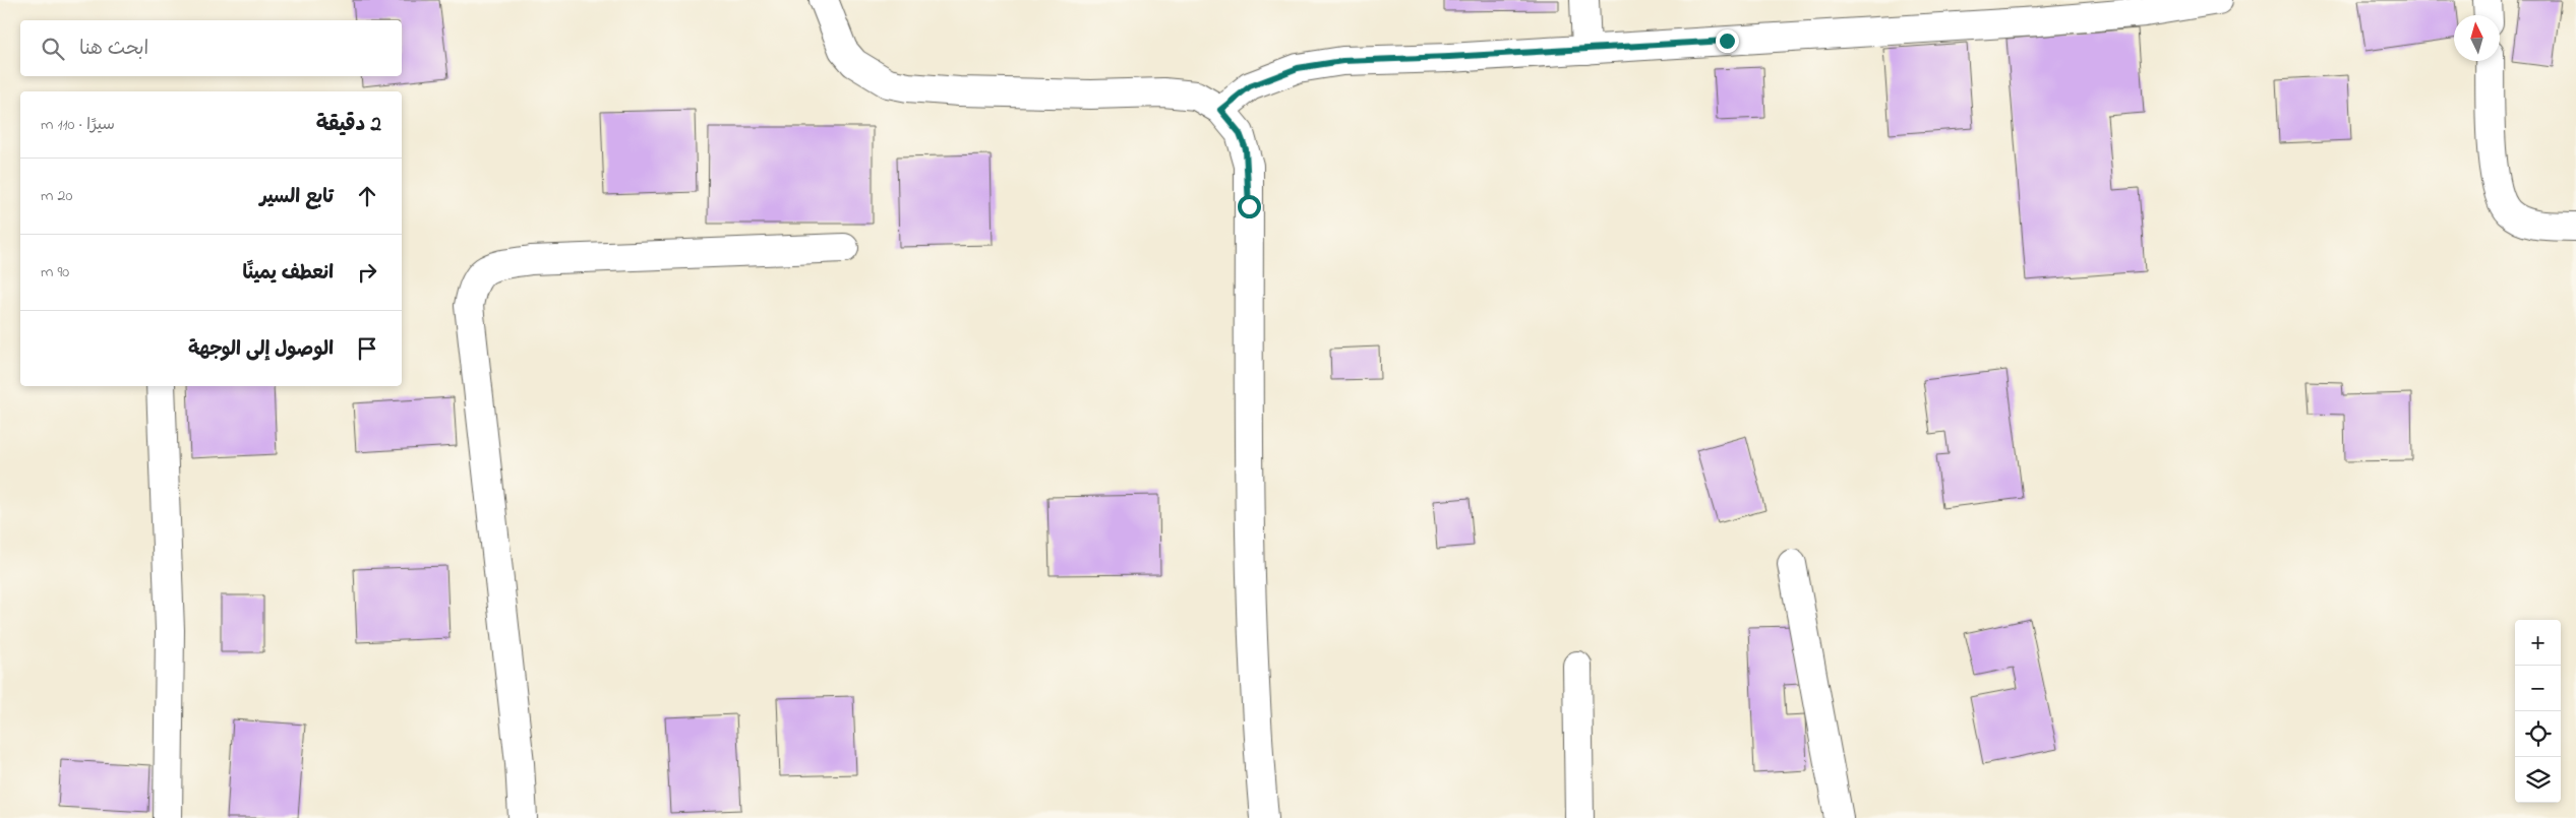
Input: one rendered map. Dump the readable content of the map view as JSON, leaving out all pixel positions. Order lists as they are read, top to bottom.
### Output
{
  "north": "top",
  "page": {
    "search": "ابحث هنا",
    "heading": ["2 دقيقة", "سيرًا · 110 m"],
    "list": [
      ["تابع السير", "20 m"],
      ["انعطف يمينًا", "90 m"],
      "الوصول إلى الوجهة"
    ],
    "map_buttons": ["+", "−"]
  }
}
